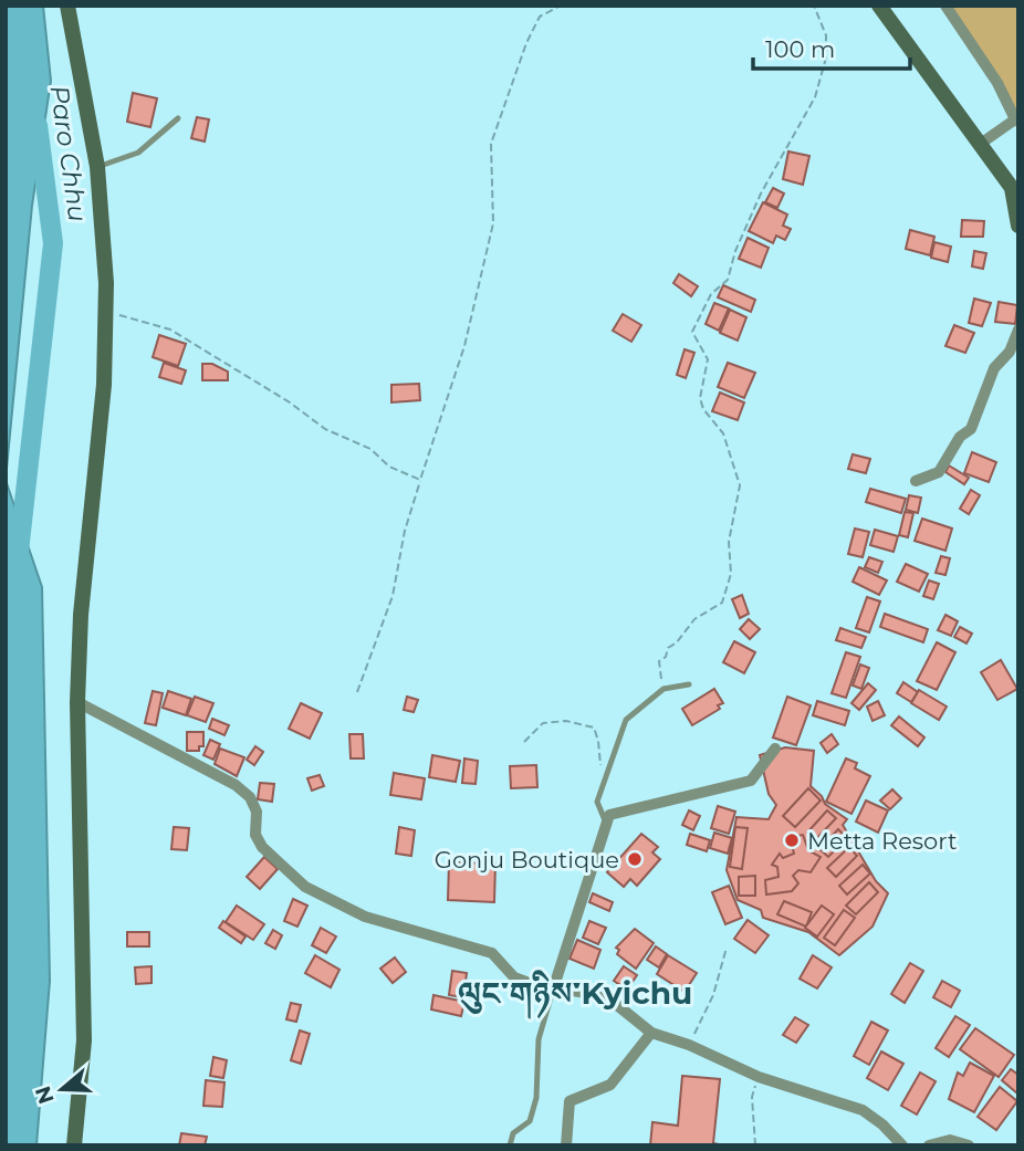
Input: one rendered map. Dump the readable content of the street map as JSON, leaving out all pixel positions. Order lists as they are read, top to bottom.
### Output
{
  "districts": ["ལུང་གཉིས་Kyichu"],
  "water": ["Paro Chhu"],
  "places": ["Metta Resort", "Gonju Boutique"],
  "scale_bar": "100 m",
  "north": "left"
}
